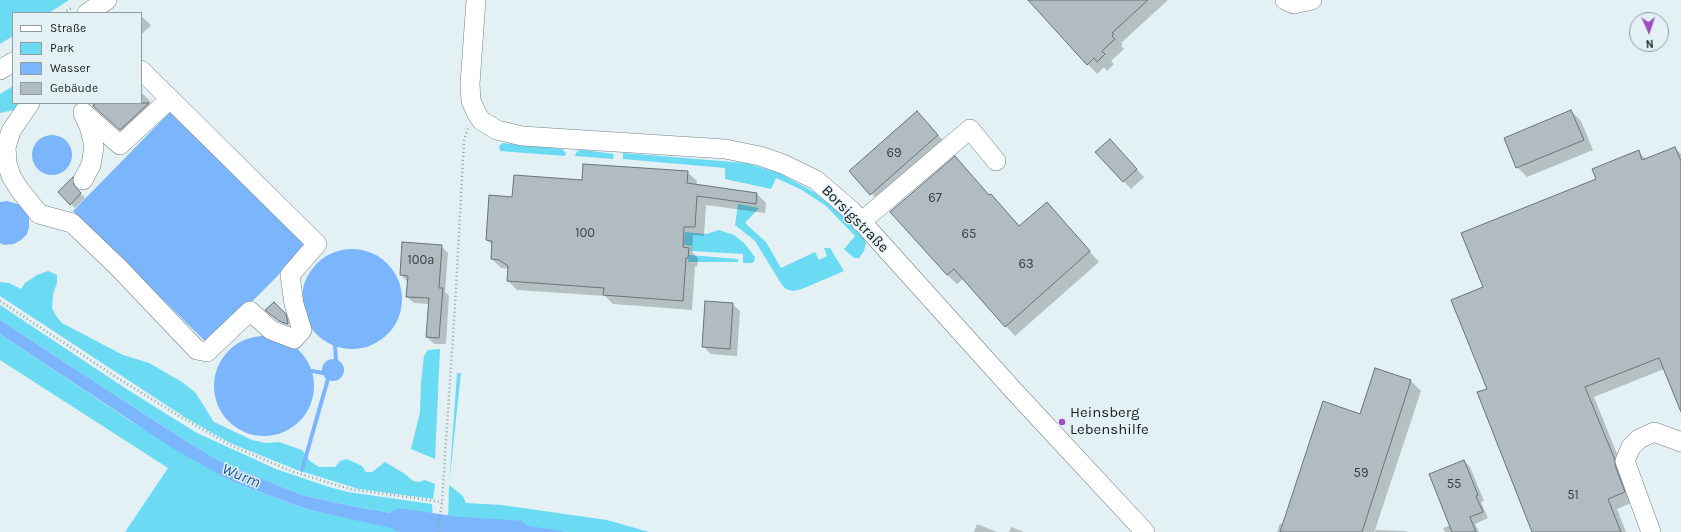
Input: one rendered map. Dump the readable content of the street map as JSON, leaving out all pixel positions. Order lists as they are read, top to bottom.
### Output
{
  "streets": {
    "street": ["Borsigstraße"]
  },
  "water": ["Wurm"],
  "places": ["Heinsberg Lebenshilfe"],
  "house_numbers": [
    "69",
    "67",
    "100",
    "65",
    "100a",
    "63",
    "59",
    "55",
    "51"
  ],
  "legend": [
    "Straße",
    "Park",
    "Wasser",
    "Gebäude"
  ],
  "north": "bottom"
}
